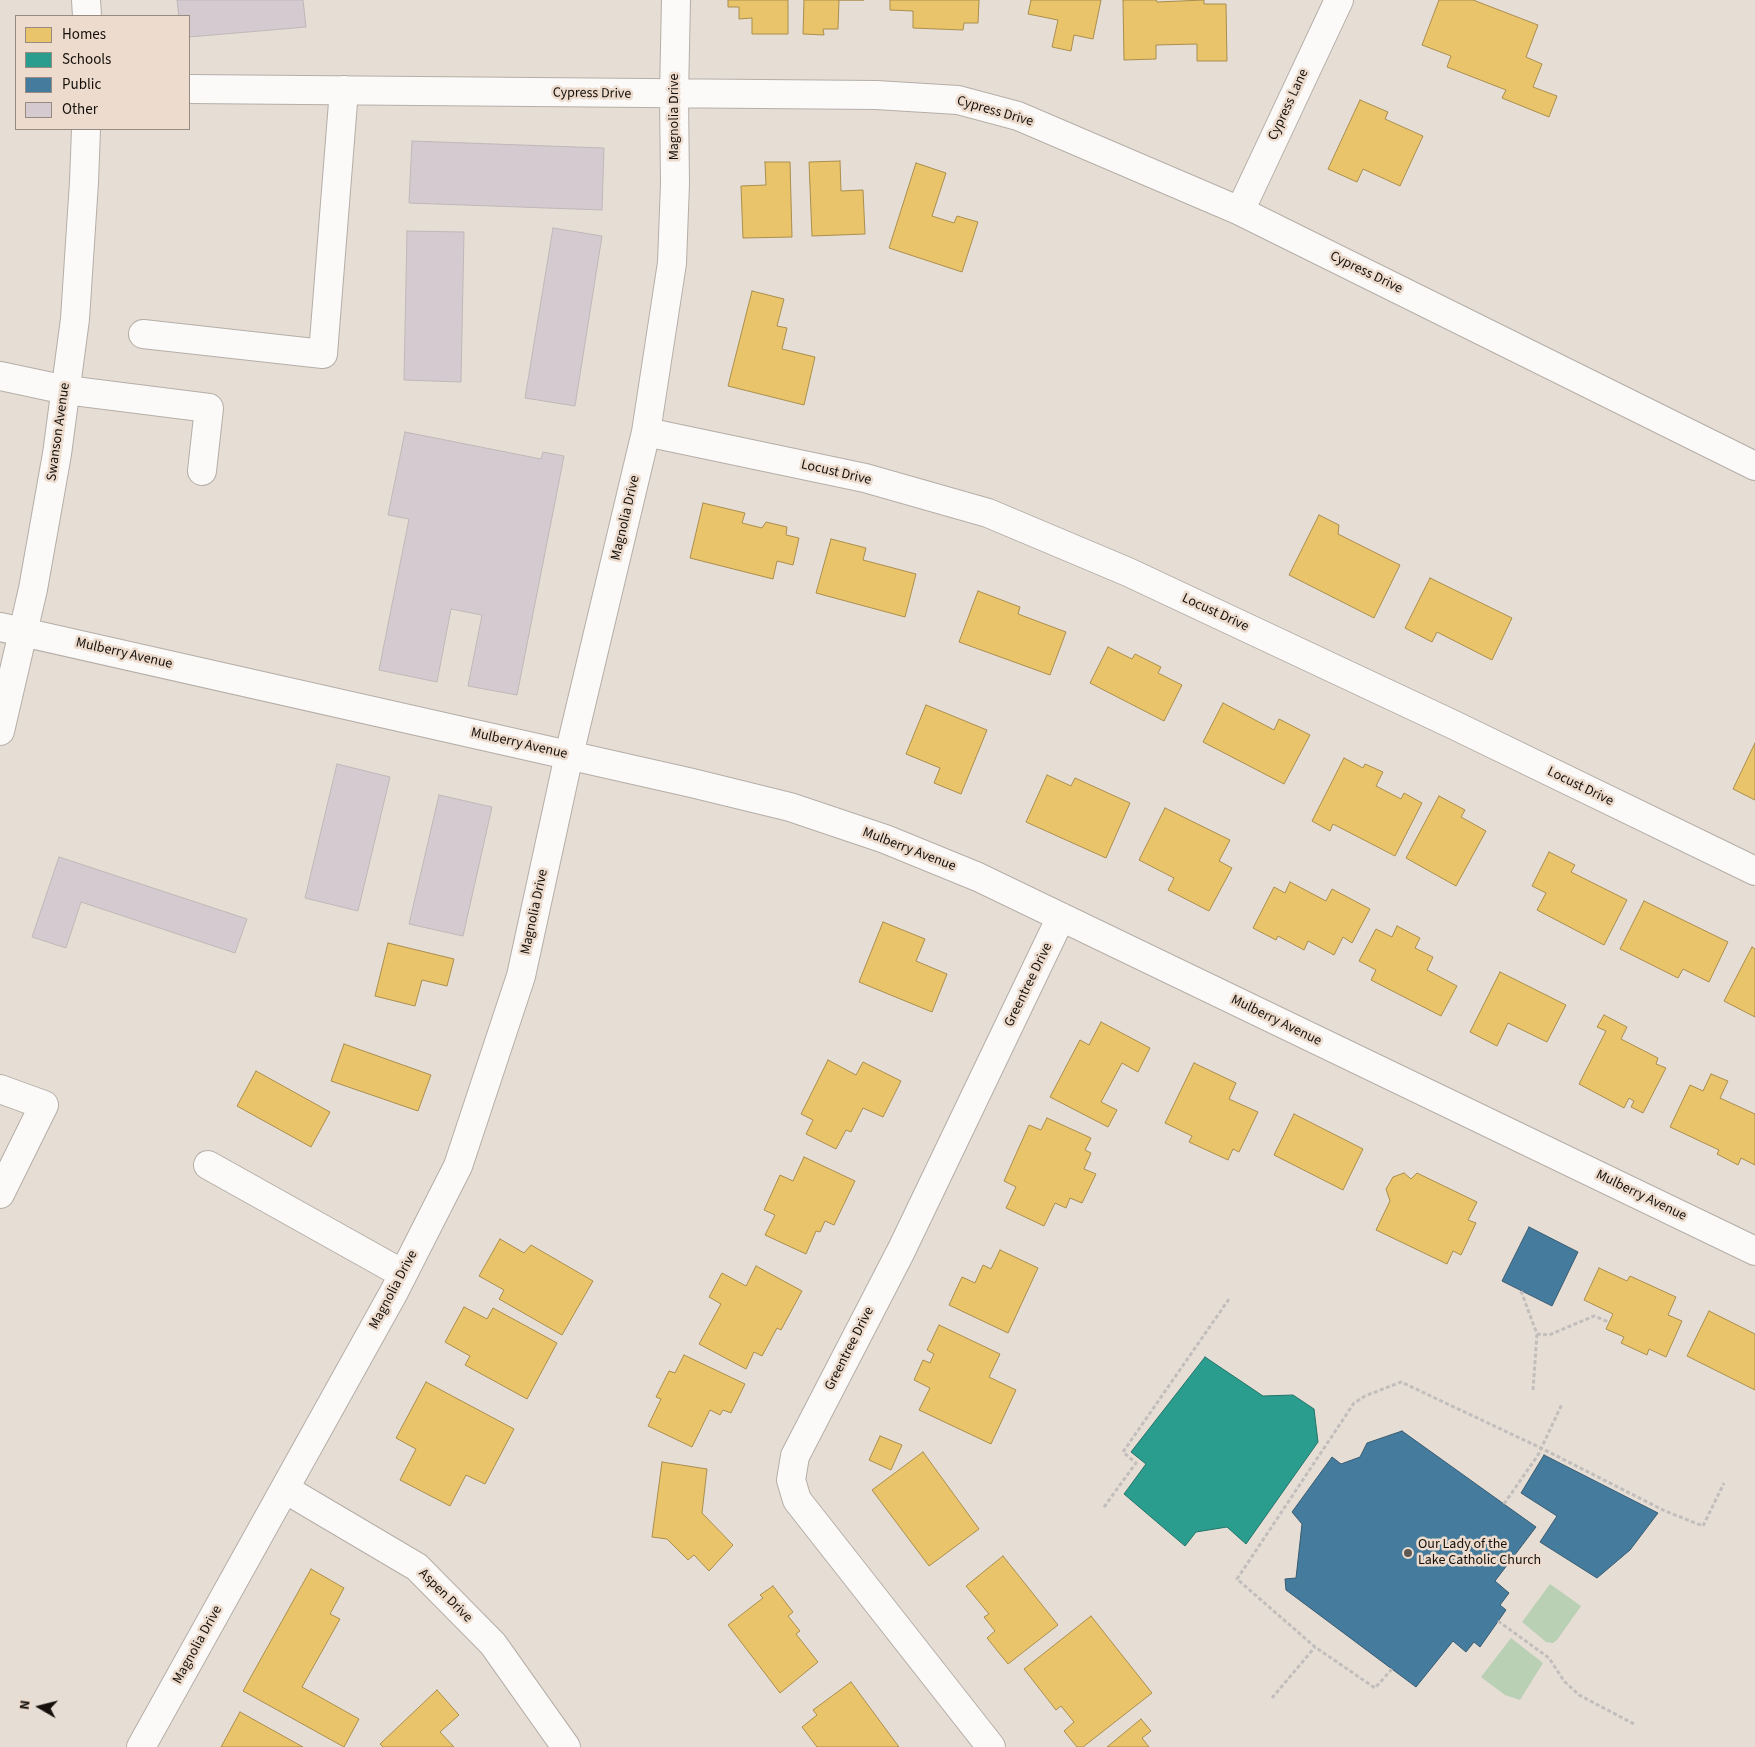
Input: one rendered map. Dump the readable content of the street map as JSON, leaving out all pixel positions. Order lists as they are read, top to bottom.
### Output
{
  "streets": {
    "street": [
      "Cypress Drive",
      "Cypress Lane",
      "Magnolia Drive",
      "Swanson Avenue",
      "Locust Drive",
      "Mulberry Avenue",
      "Greentree Drive",
      "Aspen Drive"
    ]
  },
  "crossings": [
    ["Cypress Drive", "Cypress Lane"],
    ["Cypress Drive", "Magnolia Drive"],
    ["Magnolia Drive", "Locust Drive"],
    ["Magnolia Drive", "Mulberry Avenue"],
    ["Magnolia Drive", "Aspen Drive"],
    ["Swanson Avenue", "Mulberry Avenue"],
    ["Mulberry Avenue", "Greentree Drive"]
  ],
  "places": ["Our Lady of the Lake Catholic Church"],
  "legend": [
    "Homes",
    "Schools",
    "Public",
    "Other"
  ],
  "north": "left"
}
